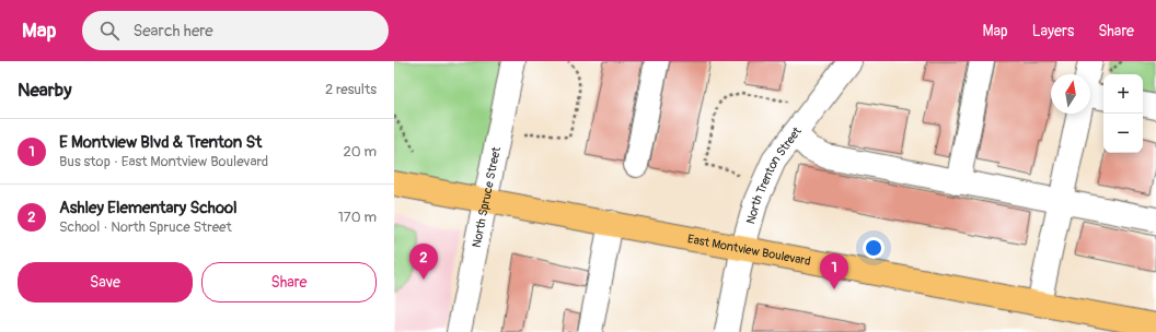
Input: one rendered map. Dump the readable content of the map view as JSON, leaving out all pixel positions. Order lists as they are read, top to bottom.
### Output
{
  "streets": {
    "main road": ["East Montview Boulevard"],
    "street": ["North Trenton Street", "North Spruce Street"]
  },
  "crossings": [
    ["North Trenton Street", "East Montview Boulevard"],
    ["North Spruce Street", "East Montview Boulevard"]
  ],
  "north": "top",
  "page": {
    "header": "Map",
    "search": "Search here",
    "nav": ["Map", "Layers", "Share"],
    "heading": ["Nearby", "2 results"],
    "map_buttons": ["+", "−"],
    "list": [
      {
        "mark": "1",
        "name": "E Montview Blvd & Trenton St",
        "note": "Bus stop · East Montview Boulevard",
        "value": "20 m"
      },
      {
        "mark": "2",
        "name": "Ashley Elementary School",
        "note": "School · North Spruce Street",
        "value": "170 m"
      }
    ],
    "pins": ["2", "1"],
    "buttons": ["Save", "Share"]
  }
}
